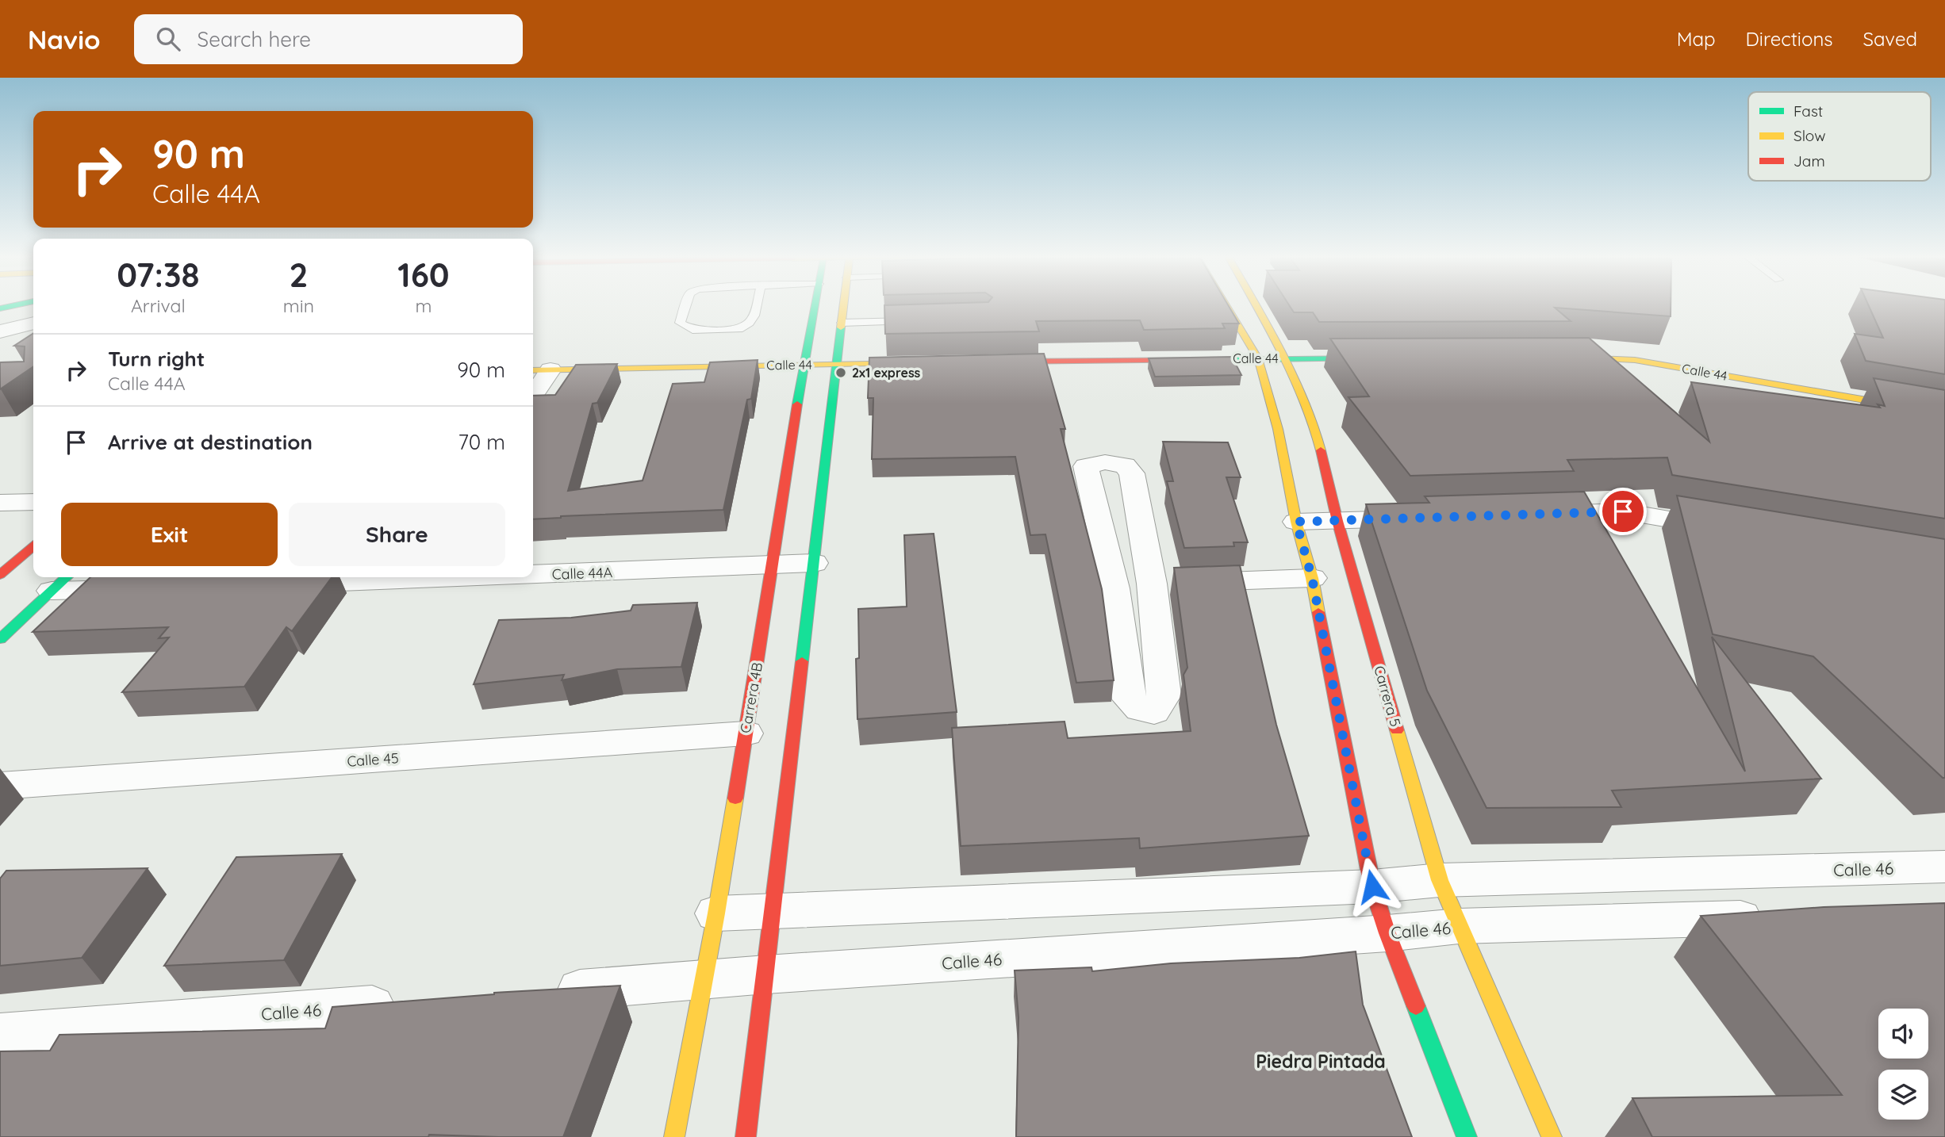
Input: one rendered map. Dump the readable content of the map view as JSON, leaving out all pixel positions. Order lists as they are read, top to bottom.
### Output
{
  "streets": {
    "street": [
      "Calle 44",
      "Calle 44A",
      "Carrera 5",
      "Carrera 4B",
      "Calle 45",
      "Calle 46"
    ]
  },
  "crossings": [
    ["Calle 44", "Carrera 5"],
    ["Calle 44", "Carrera 4B"],
    ["Calle 44A", "Carrera 4B"],
    ["Carrera 5", "Calle 46"],
    ["Carrera 4B", "Calle 45"],
    ["Carrera 4B", "Calle 46"]
  ],
  "districts": ["Piedra Pintada"],
  "places": ["2x1 express"],
  "legend": ["Fast", "Slow", "Jam"],
  "page": {
    "header": "Navio",
    "search": "Search here",
    "nav": ["Map", "Directions", "Saved"],
    "turn": ["90 m", "Calle 44A"],
    "eta": [
      "07:38",
      "Arrival",
      "2",
      "min",
      "160",
      "m"
    ],
    "list": [
      {
        "name": "Turn right",
        "note": "Calle 44A",
        "value": "90 m"
      },
      {
        "name": "Arrive at destination",
        "value": "70 m"
      }
    ],
    "buttons": ["Exit", "Share"]
  }
}
